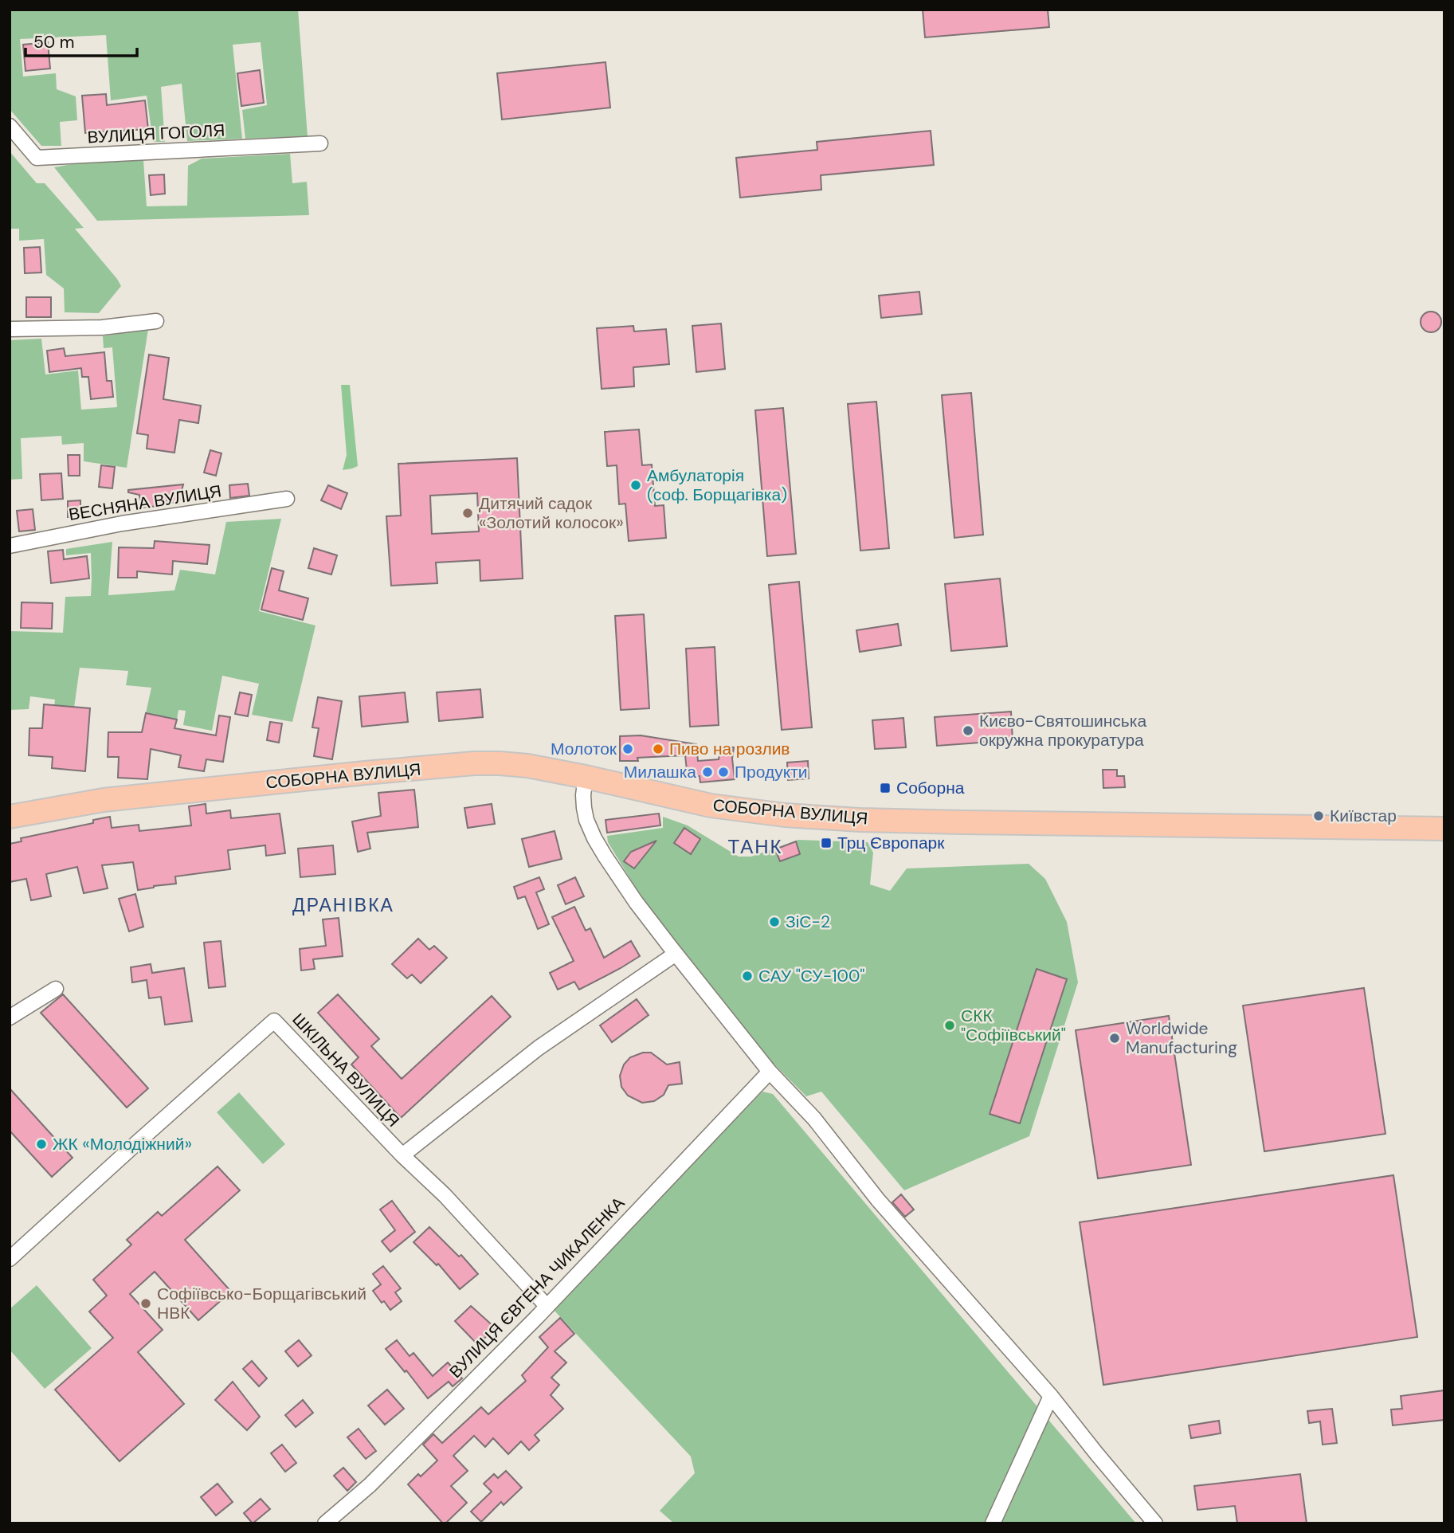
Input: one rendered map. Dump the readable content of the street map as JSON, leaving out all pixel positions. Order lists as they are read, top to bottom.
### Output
{
  "streets": {
    "main road": ["СОБОРНА ВУЛИЦЯ"],
    "street": [
      "ВУЛИЦЯ ГОГОЛЯ",
      "ВЕСНЯНА ВУЛИЦЯ",
      "ШКІЛЬНА ВУЛИЦЯ",
      "ВУЛИЦЯ ЄВГЕНА ЧИКАЛЕНКА"
    ]
  },
  "districts": ["ТАНК", "ДРАНІВКА"],
  "places": {
    "other": [
      "Амбулаторія (соф. Борщагівка)",
      "Дитячий садок «Золотий колосок»",
      "Києво-Святошинська окружна прокуратура",
      "Молоток",
      "Пиво на розлив",
      "Милашка",
      "Продукти",
      "Київстар",
      "ЗіС-2",
      "САУ \"СУ-100\"",
      "СКК \"Софіївський\"",
      "Worldwide Manufacturing",
      "ЖК «Молодіжний»",
      "Софіївсько-Борщагівський НВК"
    ],
    "transit": ["Соборна", "Трц Європарк"]
  },
  "scale_bar": "50 m"
}
